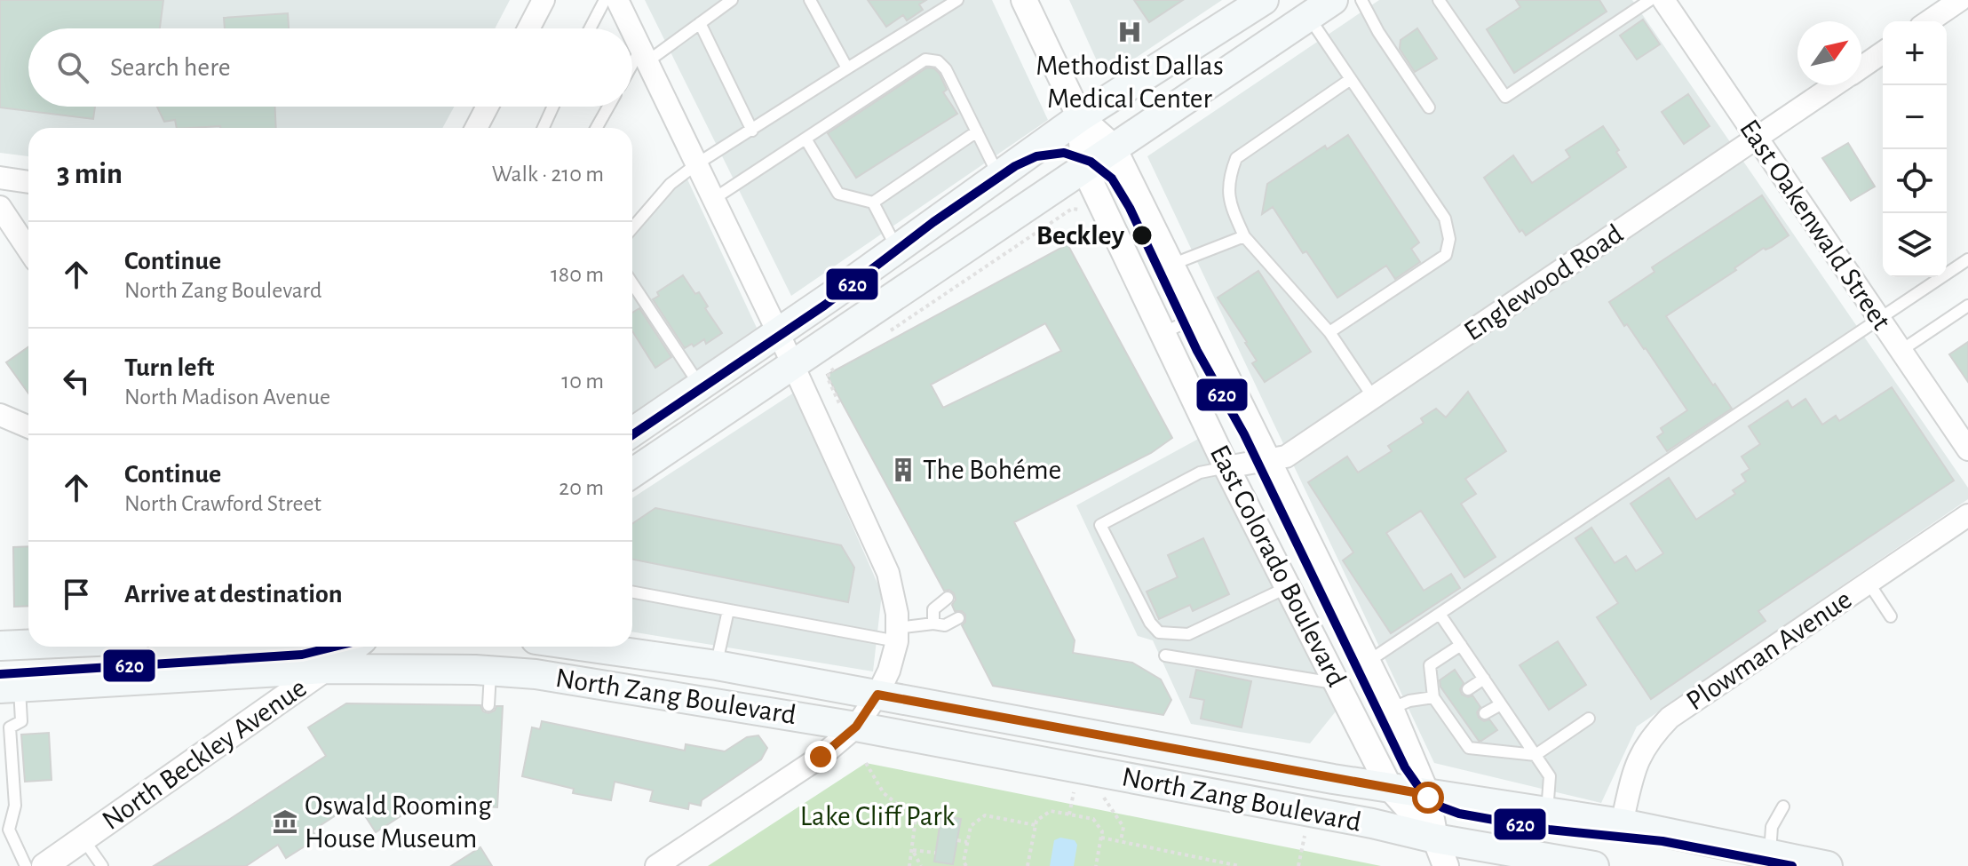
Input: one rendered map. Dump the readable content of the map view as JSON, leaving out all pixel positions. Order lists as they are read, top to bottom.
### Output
{
  "streets": {
    "main road": ["North Zang Boulevard", "North Beckley Avenue"],
    "street": [
      "East Oakenwald Street",
      "Englewood Road",
      "East Colorado Boulevard",
      "Plowman Avenue"
    ]
  },
  "crossings": [
    ["East Oakenwald Street", "Englewood Road"],
    ["Englewood Road", "East Colorado Boulevard"],
    ["East Colorado Boulevard", "North Zang Boulevard"],
    ["Plowman Avenue", "North Zang Boulevard"],
    ["North Zang Boulevard", "North Beckley Avenue"]
  ],
  "parks": ["Lake Cliff Park"],
  "places": {
    "hospital": ["Methodist Dallas Medical Center"],
    "other": ["Beckley"],
    "building": ["The Bohéme"],
    "museum": ["Oswald Rooming House Museum"]
  },
  "lines": ["transit line 620"],
  "north": "top right",
  "page": {
    "map_buttons": ["+", "−"],
    "search": "Search here",
    "heading": ["3 min", "Walk · 210 m"],
    "list": [
      ["Continue", "North Zang Boulevard", "180 m"],
      ["Turn left", "North Madison Avenue", "10 m"],
      ["Continue", "North Crawford Street", "20 m"],
      "Arrive at destination"
    ]
  }
}
